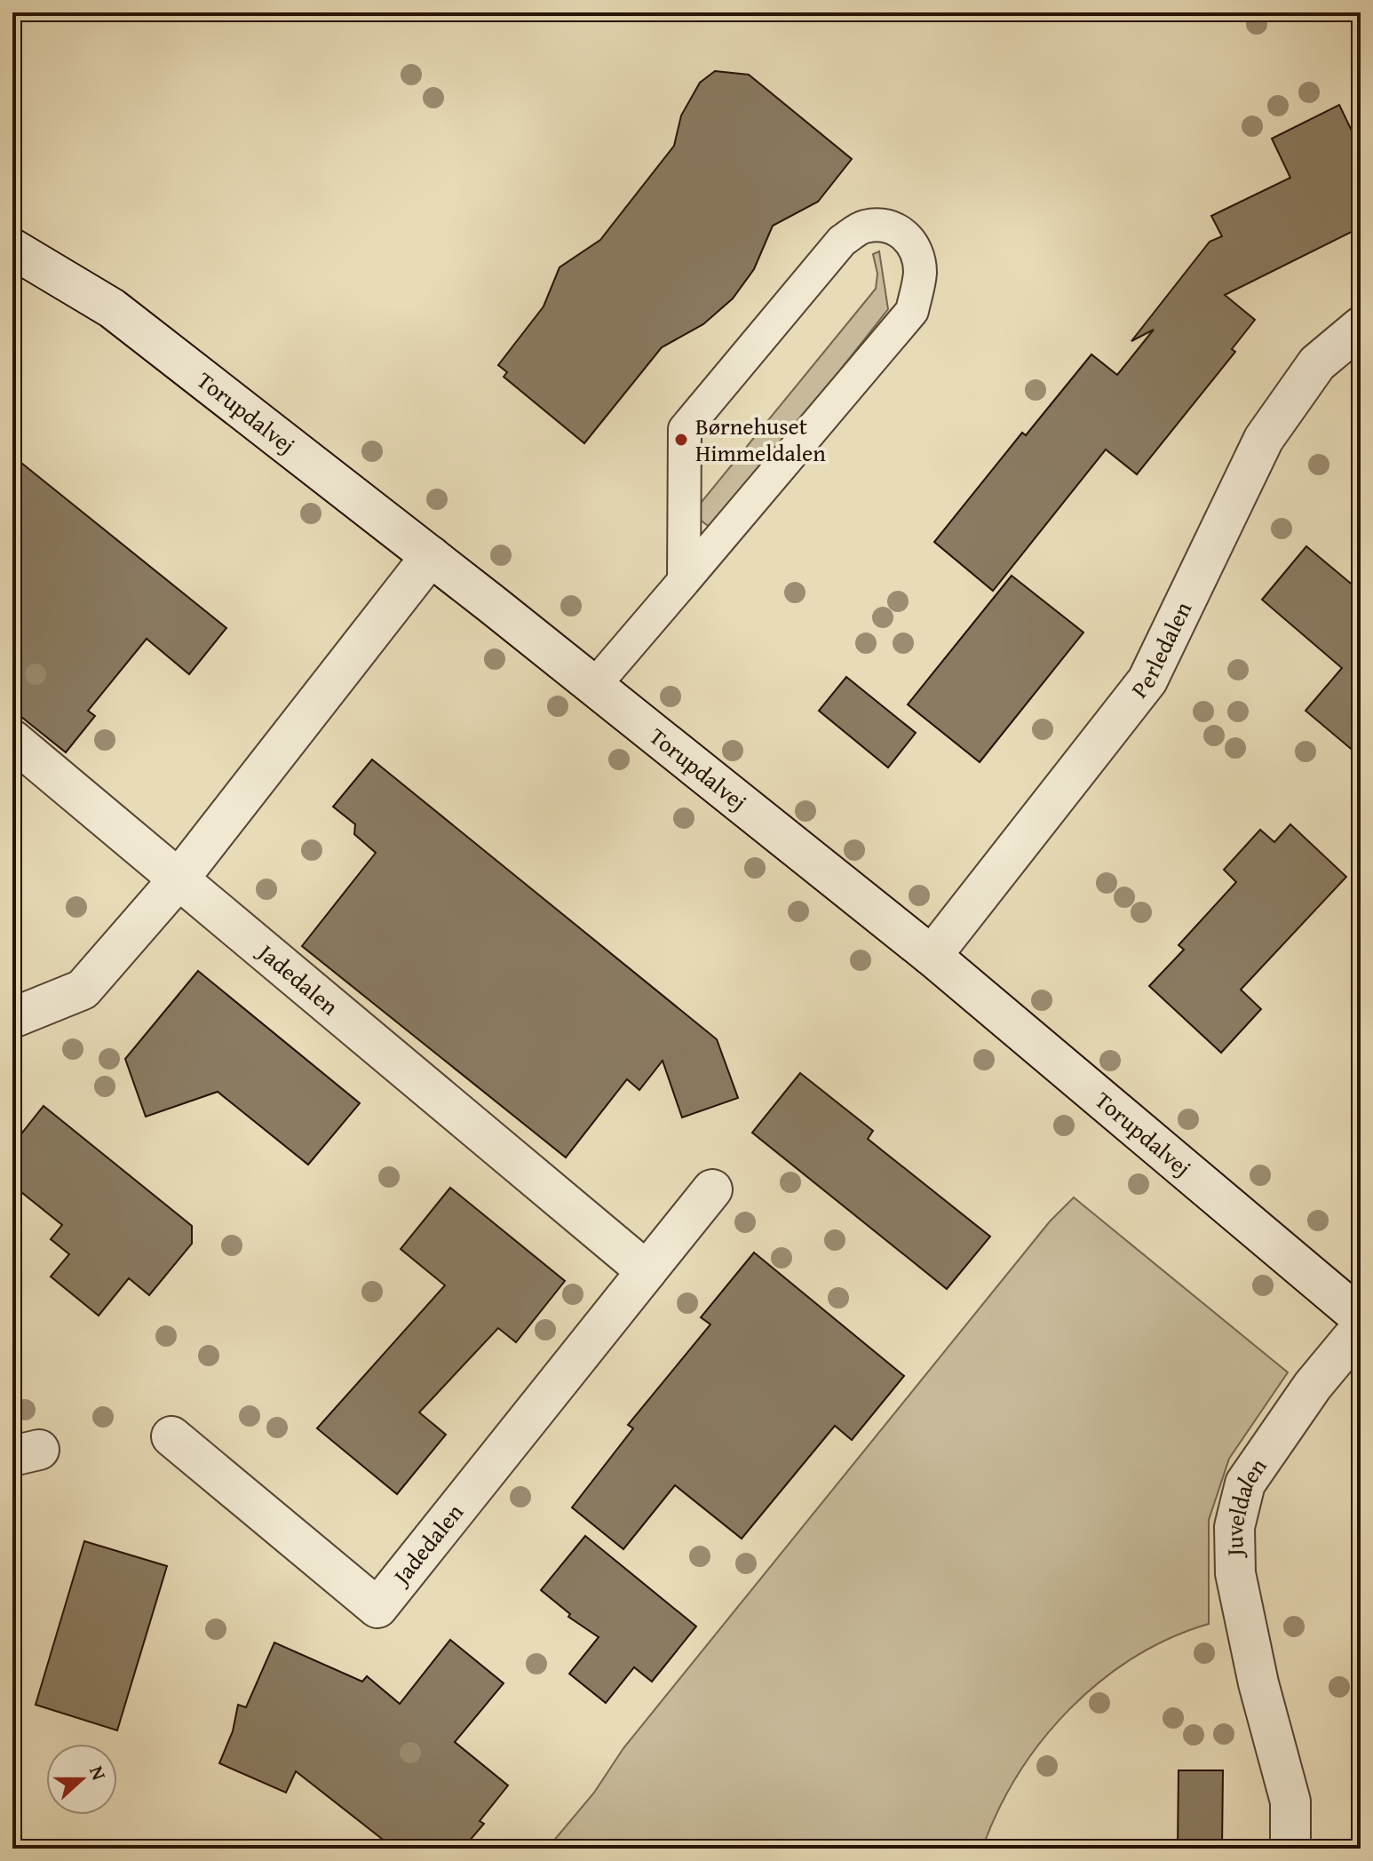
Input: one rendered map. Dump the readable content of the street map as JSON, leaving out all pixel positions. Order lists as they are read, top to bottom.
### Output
{
  "streets": {
    "street": [
      "Torupdalvej",
      "Perledalen",
      "Jadedalen",
      "Juveldalen"
    ]
  },
  "crossings": [
    ["Torupdalvej", "Perledalen"]
  ],
  "places": ["Børnehuset Himmeldalen"],
  "north": "right"
}
